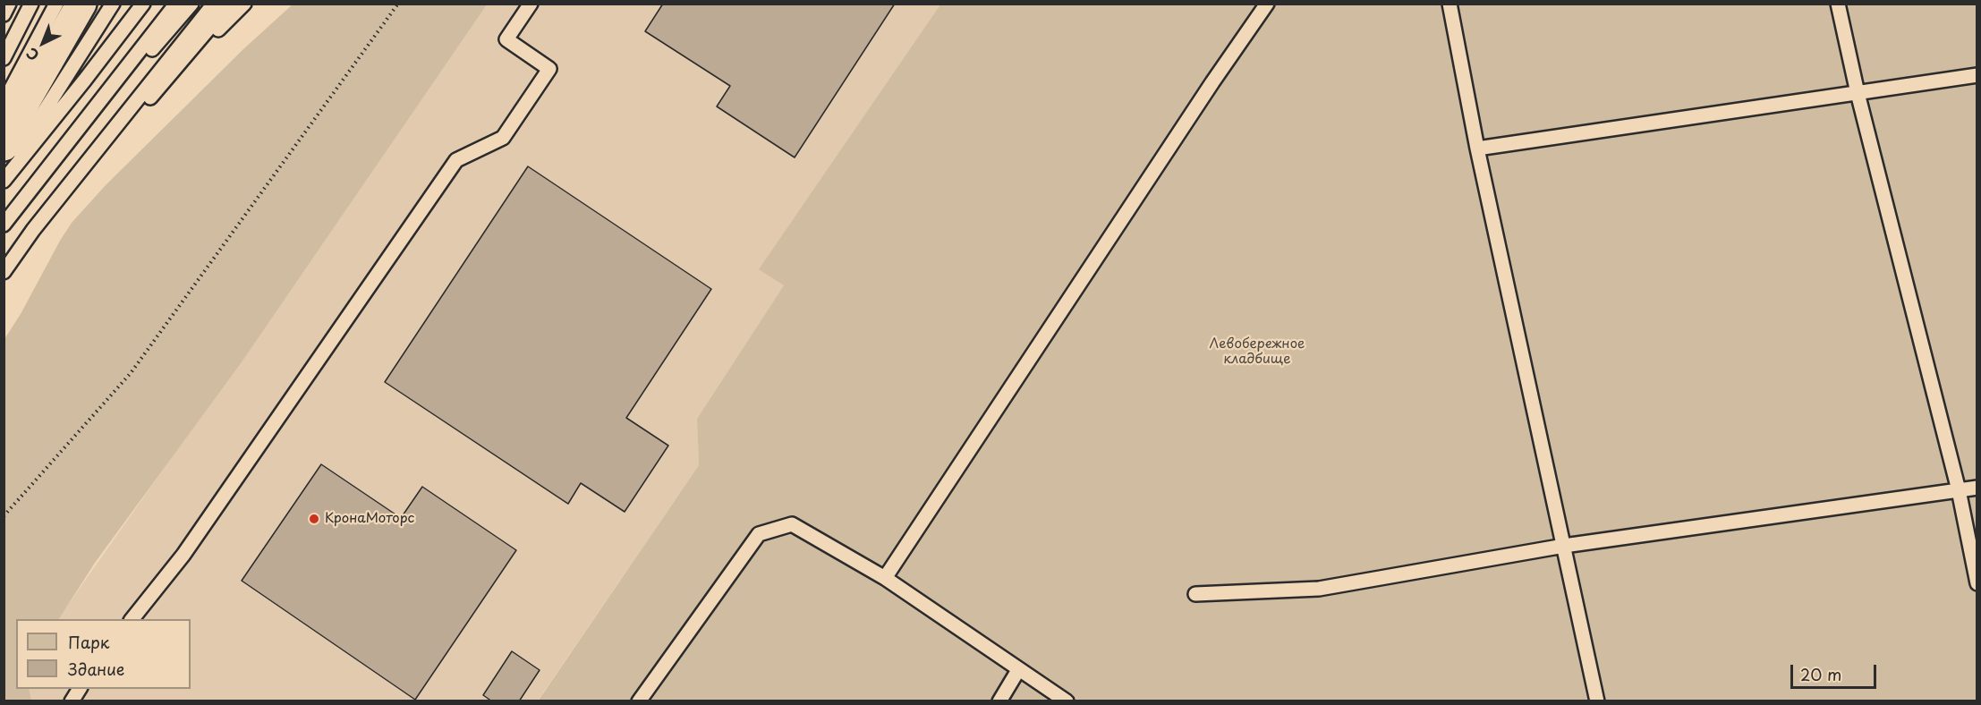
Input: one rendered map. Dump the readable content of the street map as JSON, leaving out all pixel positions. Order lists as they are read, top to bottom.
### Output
{
  "parks": ["Левобережное кладбище"],
  "places": ["КронаМоторс"],
  "legend": ["Парк", "Здание"],
  "scale_bar": "20 m",
  "north": "bottom left"
}
